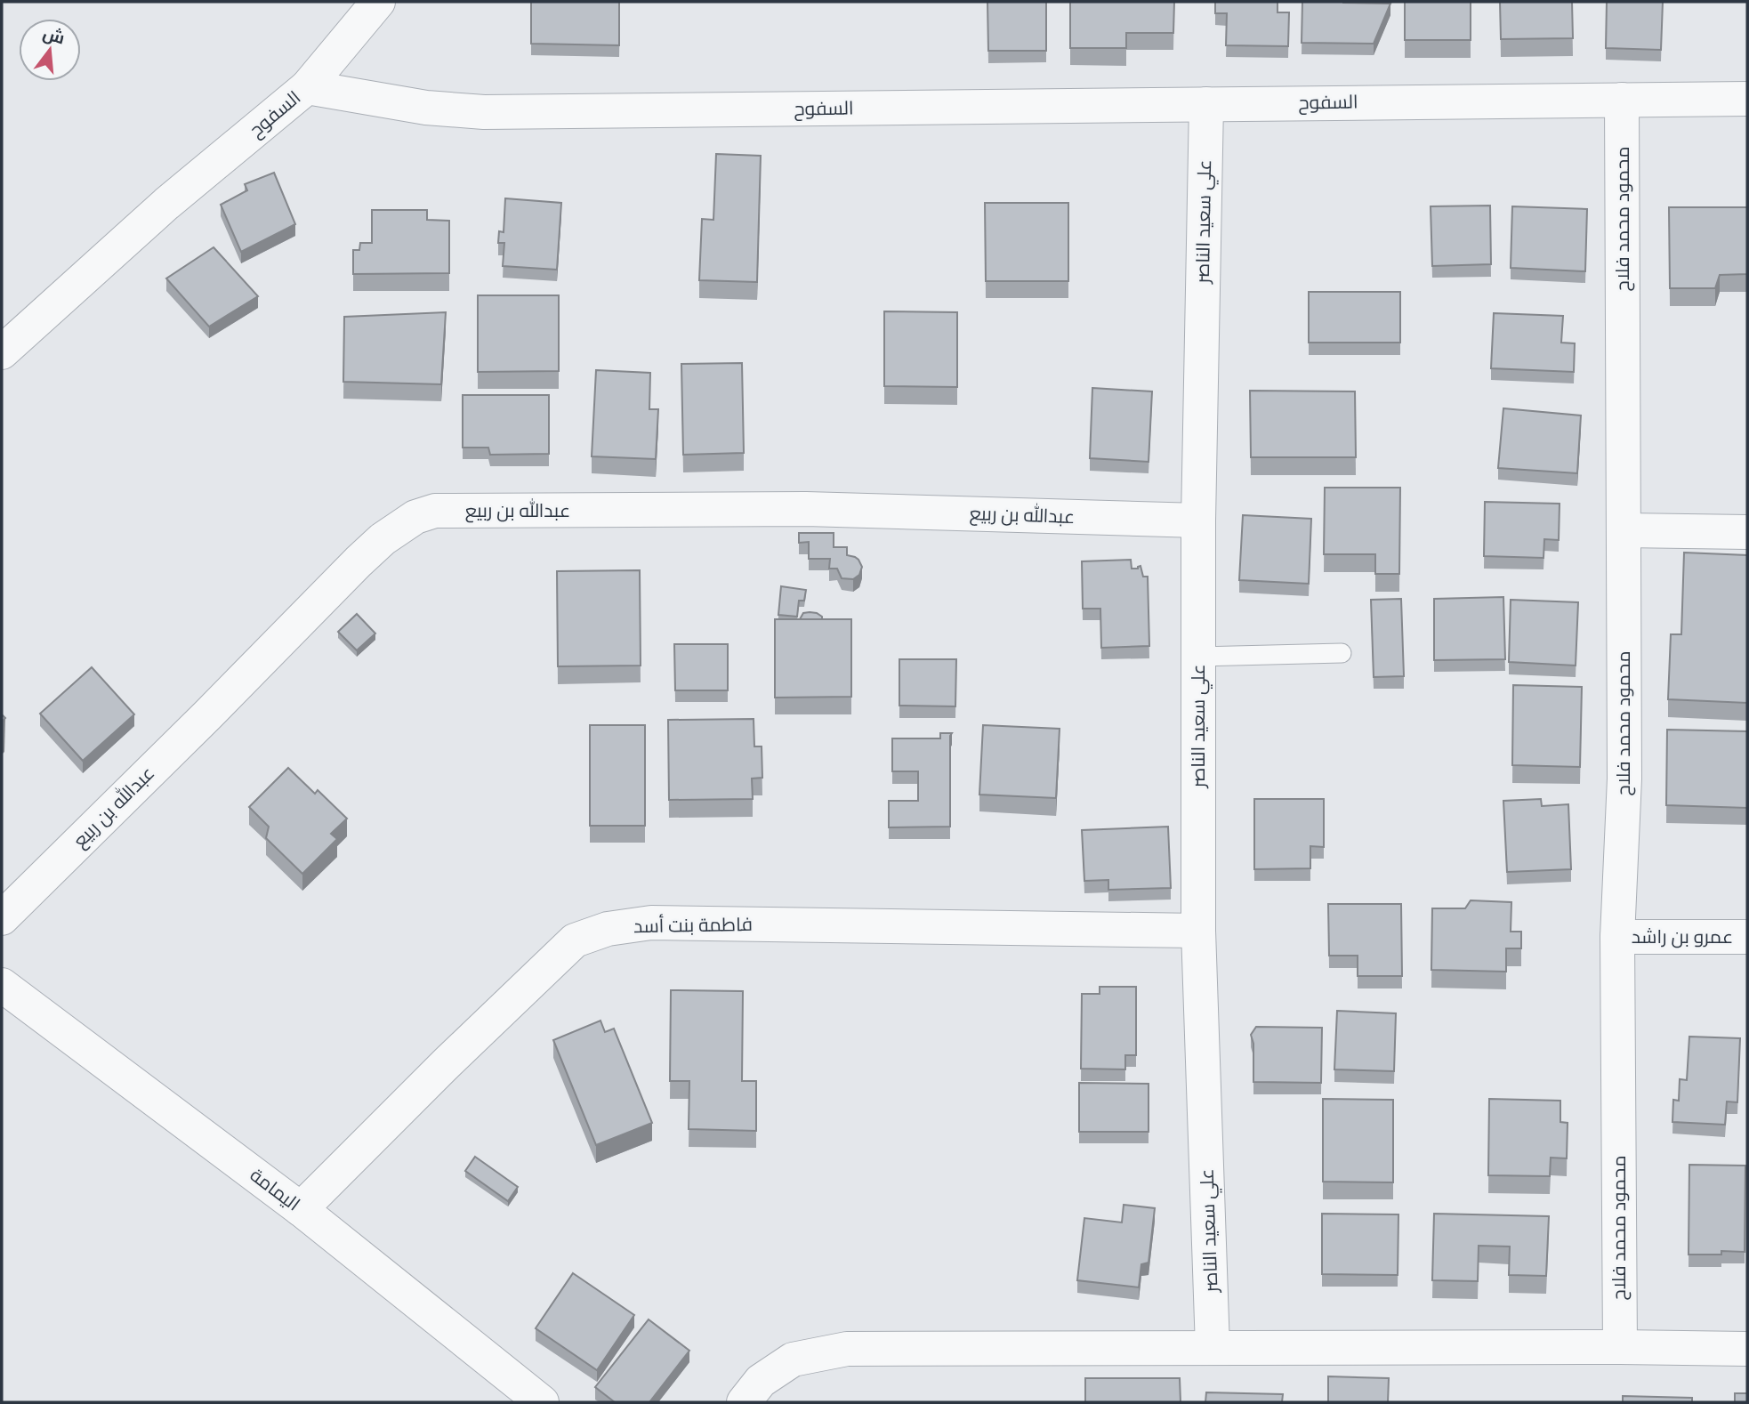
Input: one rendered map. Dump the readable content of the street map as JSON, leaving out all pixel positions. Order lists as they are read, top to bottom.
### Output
{
  "streets": {
    "street": [
      "السفوح",
      "محمود محمد فلاح",
      "علي سعيد الناصر",
      "عبدالله بن ربيع",
      "فاطمة بنت أسد",
      "عمرو بن راشد",
      "اليمامة"
    ]
  },
  "crossings": [
    ["السفوح", "محمود محمد فلاح"],
    ["السفوح", "علي سعيد الناصر"],
    ["محمود محمد فلاح", "عمرو بن راشد"],
    ["علي سعيد الناصر", "عبدالله بن ربيع"],
    ["علي سعيد الناصر", "فاطمة بنت أسد"],
    ["فاطمة بنت أسد", "اليمامة"]
  ],
  "north": "top"
}
